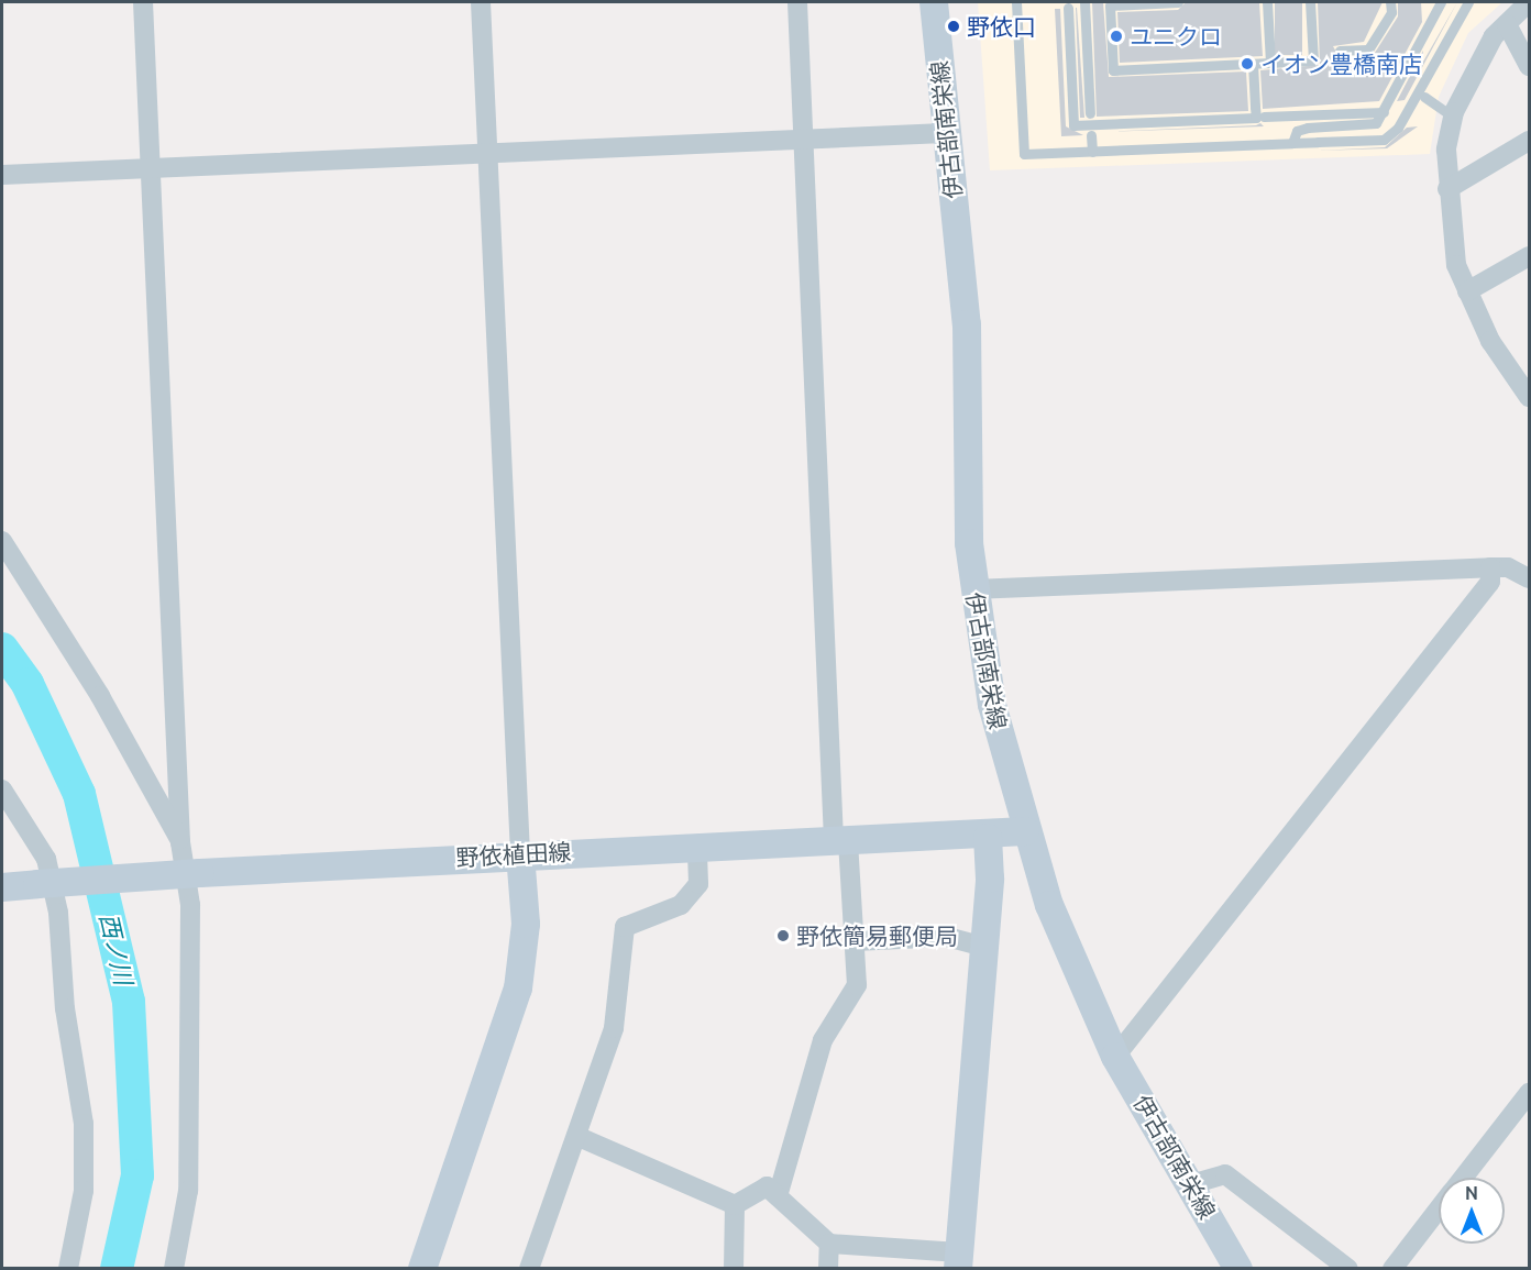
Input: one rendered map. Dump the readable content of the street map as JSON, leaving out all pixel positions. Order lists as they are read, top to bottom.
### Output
{
  "streets": {
    "main road": ["伊古部南栄線", "野依植田線"]
  },
  "crossings": [
    ["伊古部南栄線", "野依植田線"]
  ],
  "water": ["西ノ川"],
  "places": [
    "野依口",
    "ユニクロ",
    "イオン豊橋南店",
    "野依簡易郵便局"
  ],
  "north": "top"
}
